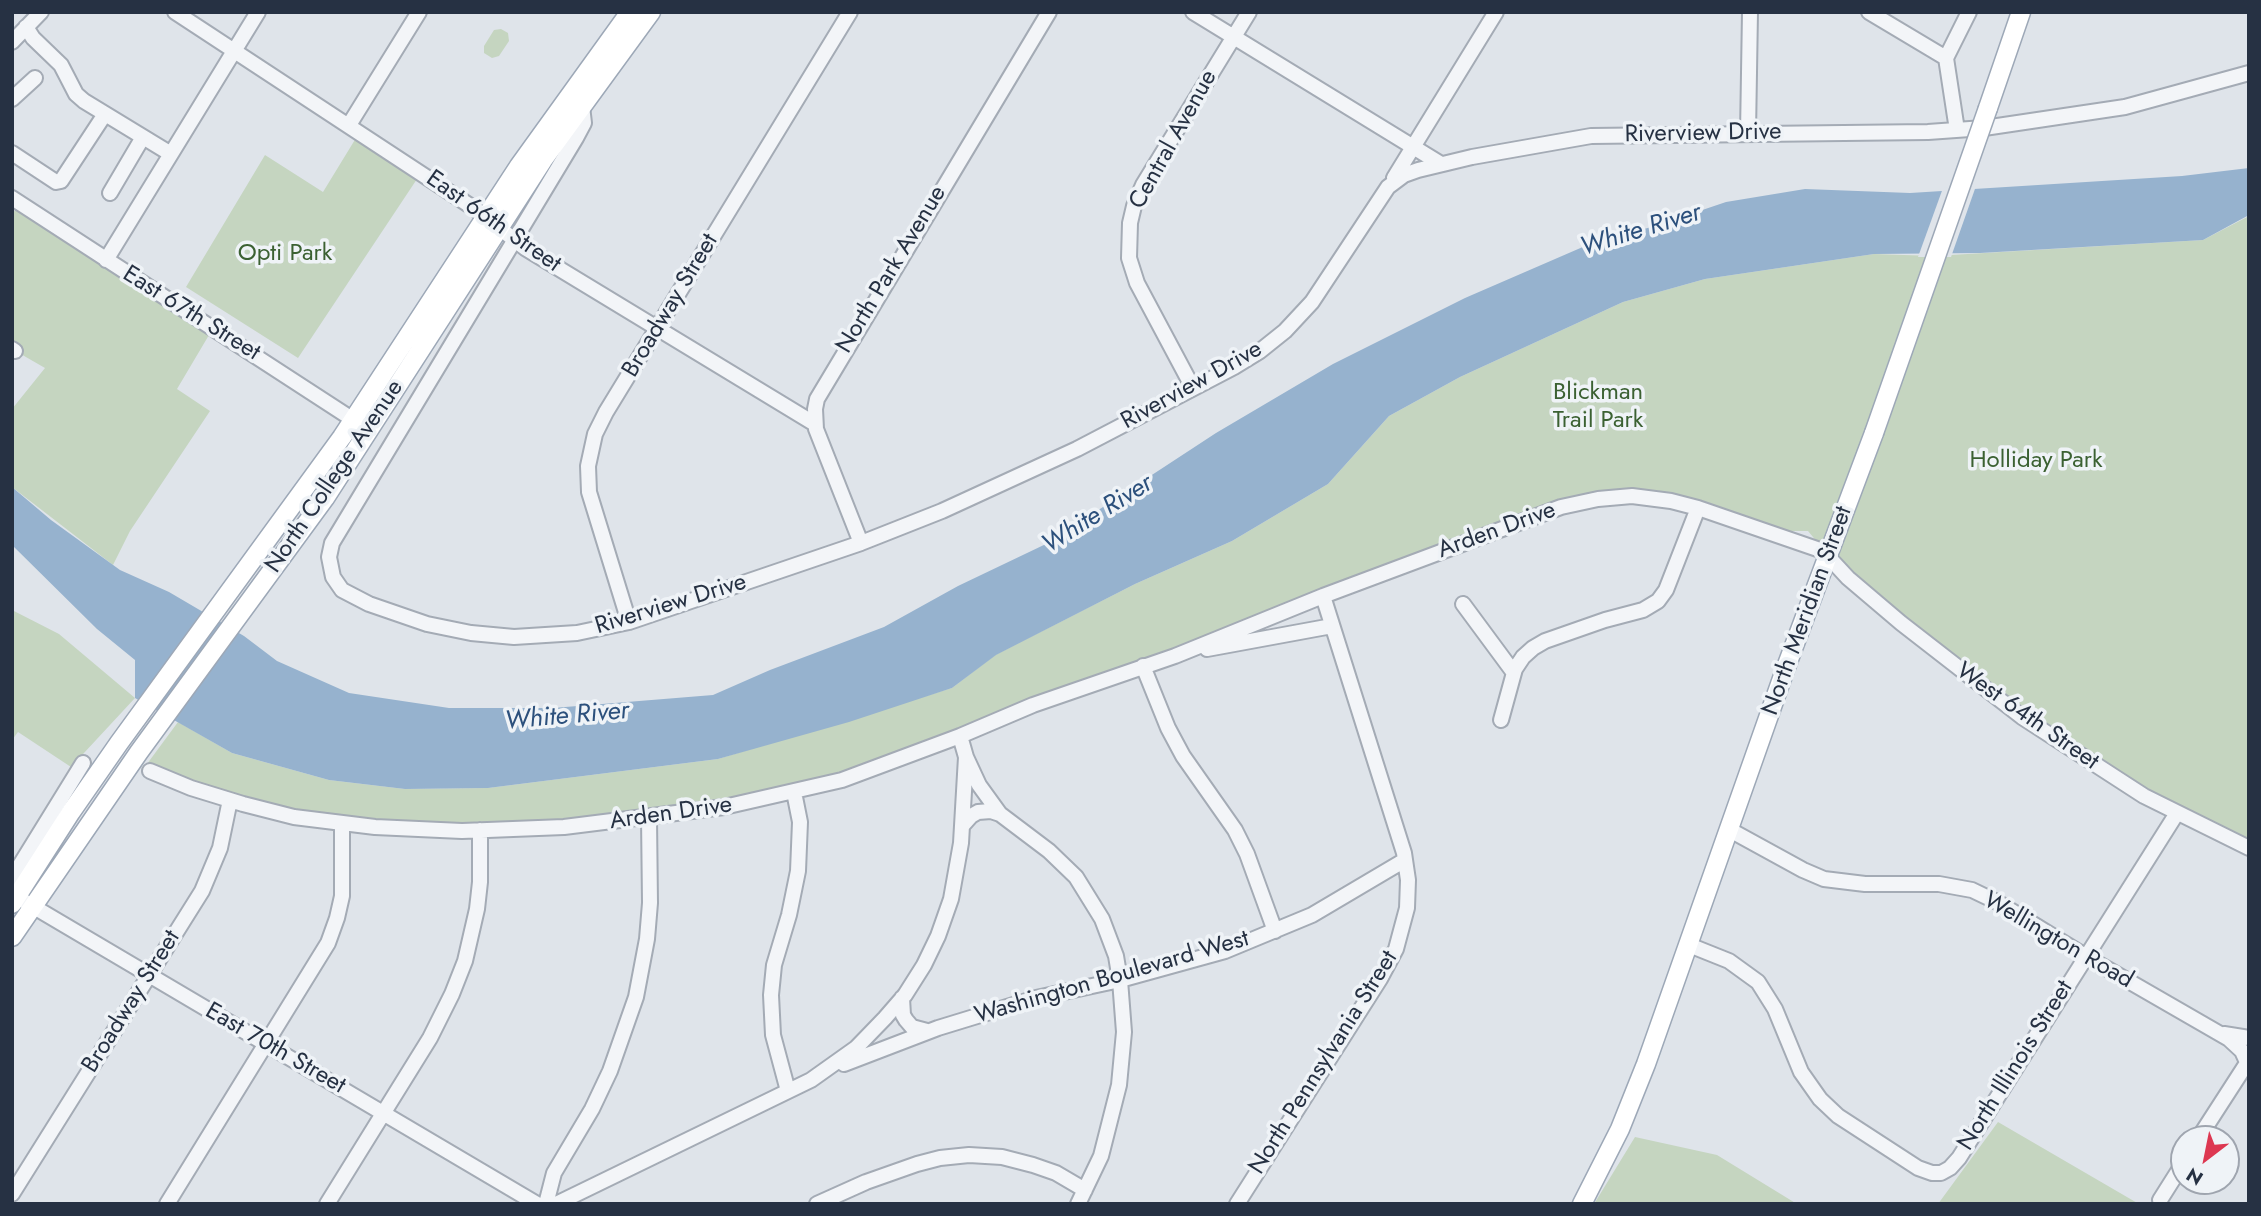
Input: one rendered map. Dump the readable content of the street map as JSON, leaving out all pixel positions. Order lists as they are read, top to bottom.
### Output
{
  "streets": {
    "main road": ["North College Avenue", "North Meridian Street"],
    "street": [
      "Riverview Drive",
      "Central Avenue",
      "East 66th Street",
      "North Park Avenue",
      "Broadway Street",
      "East 67th Street",
      "Arden Drive",
      "West 64th Street",
      "Wellington Road",
      "Washington Boulevard West",
      "East 70th Street",
      "North Pennsylvania Street",
      "North Illinois Street"
    ]
  },
  "crossings": [
    ["Riverview Drive", "Central Avenue"],
    ["Riverview Drive", "East 66th Street"],
    ["Riverview Drive", "Broadway Street"],
    ["Riverview Drive", "North College Avenue"],
    ["East 66th Street", "North Park Avenue"],
    ["East 66th Street", "Broadway Street"],
    ["East 66th Street", "North College Avenue"],
    ["Broadway Street", "Arden Drive"],
    ["Broadway Street", "East 70th Street"],
    ["East 67th Street", "North College Avenue"],
    ["North College Avenue", "East 70th Street"],
    ["Arden Drive", "North Meridian Street"],
    ["Arden Drive", "West 64th Street"],
    ["Arden Drive", "North Pennsylvania Street"],
    ["North Meridian Street", "West 64th Street"],
    ["North Meridian Street", "Wellington Road"],
    ["North Meridian Street", "North Illinois Street"],
    ["West 64th Street", "North Illinois Street"],
    ["Wellington Road", "North Illinois Street"],
    ["Washington Boulevard West", "North Pennsylvania Street"]
  ],
  "water": ["White River"],
  "parks": ["Opti Park", "Blickman Trail Park", "Holliday Park"],
  "north": "bottom left"
}
